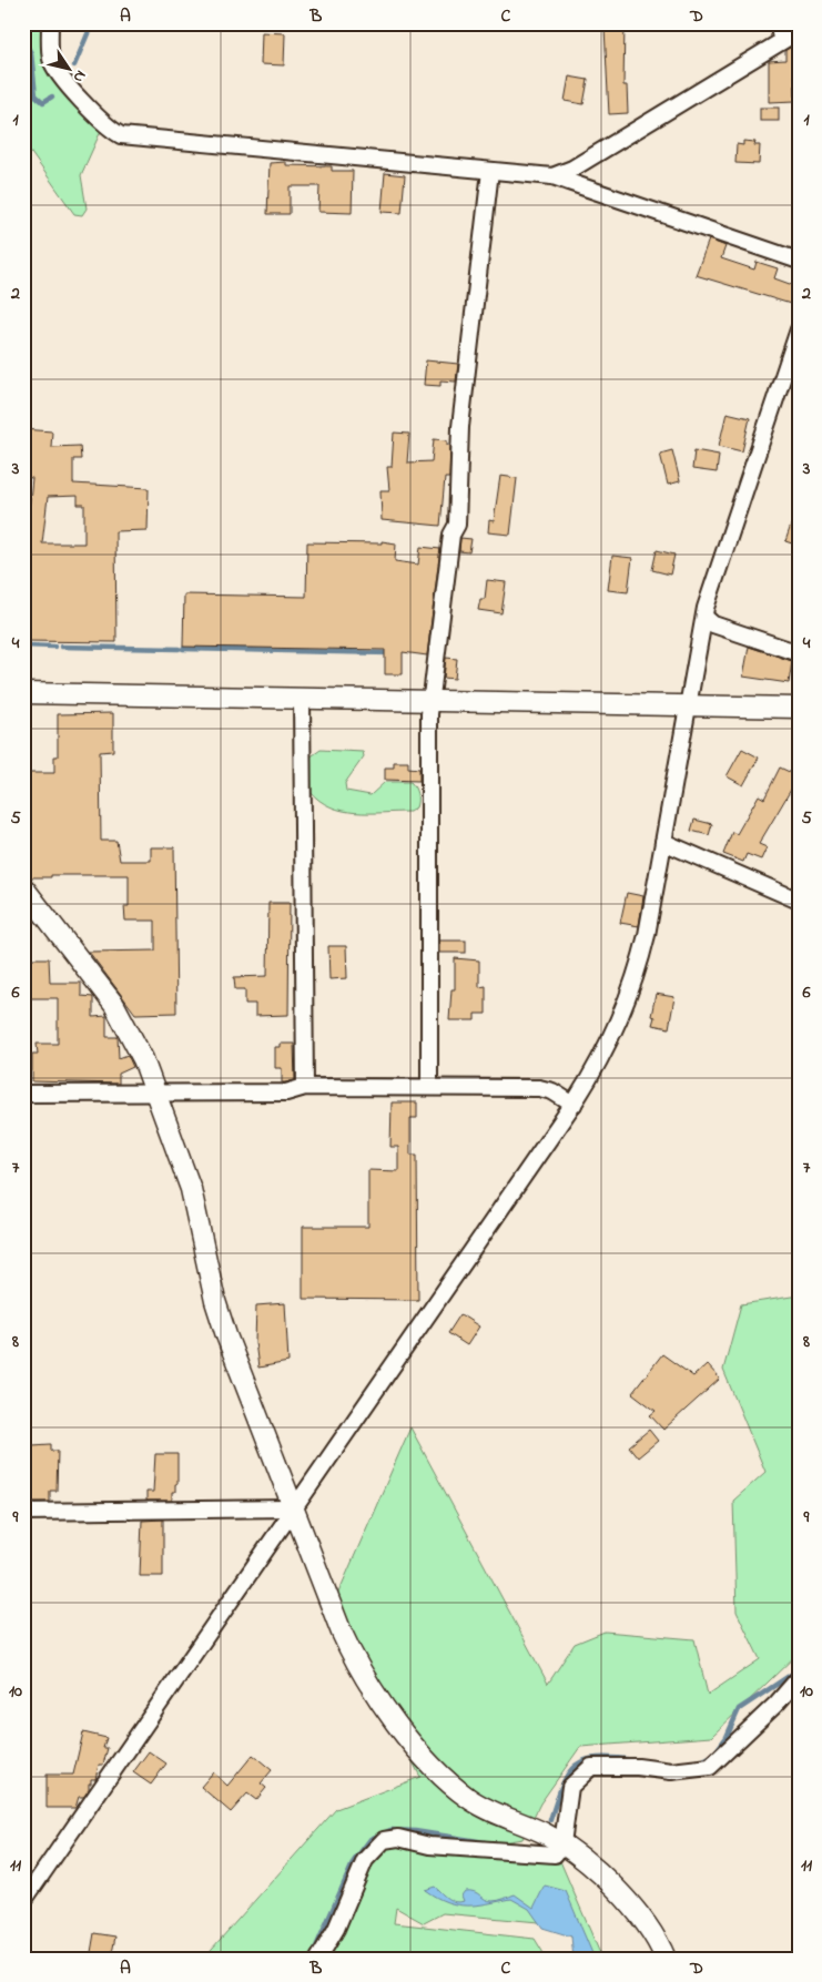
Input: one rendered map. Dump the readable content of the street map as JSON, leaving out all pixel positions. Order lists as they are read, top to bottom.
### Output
{
  "north": "bottom right",
  "grid": {
    "columns": [
      "A",
      "B",
      "C",
      "D"
    ],
    "rows": [
      "1",
      "2",
      "3",
      "4",
      "5",
      "6",
      "7",
      "8",
      "9",
      "10",
      "11"
    ]
  }
}
